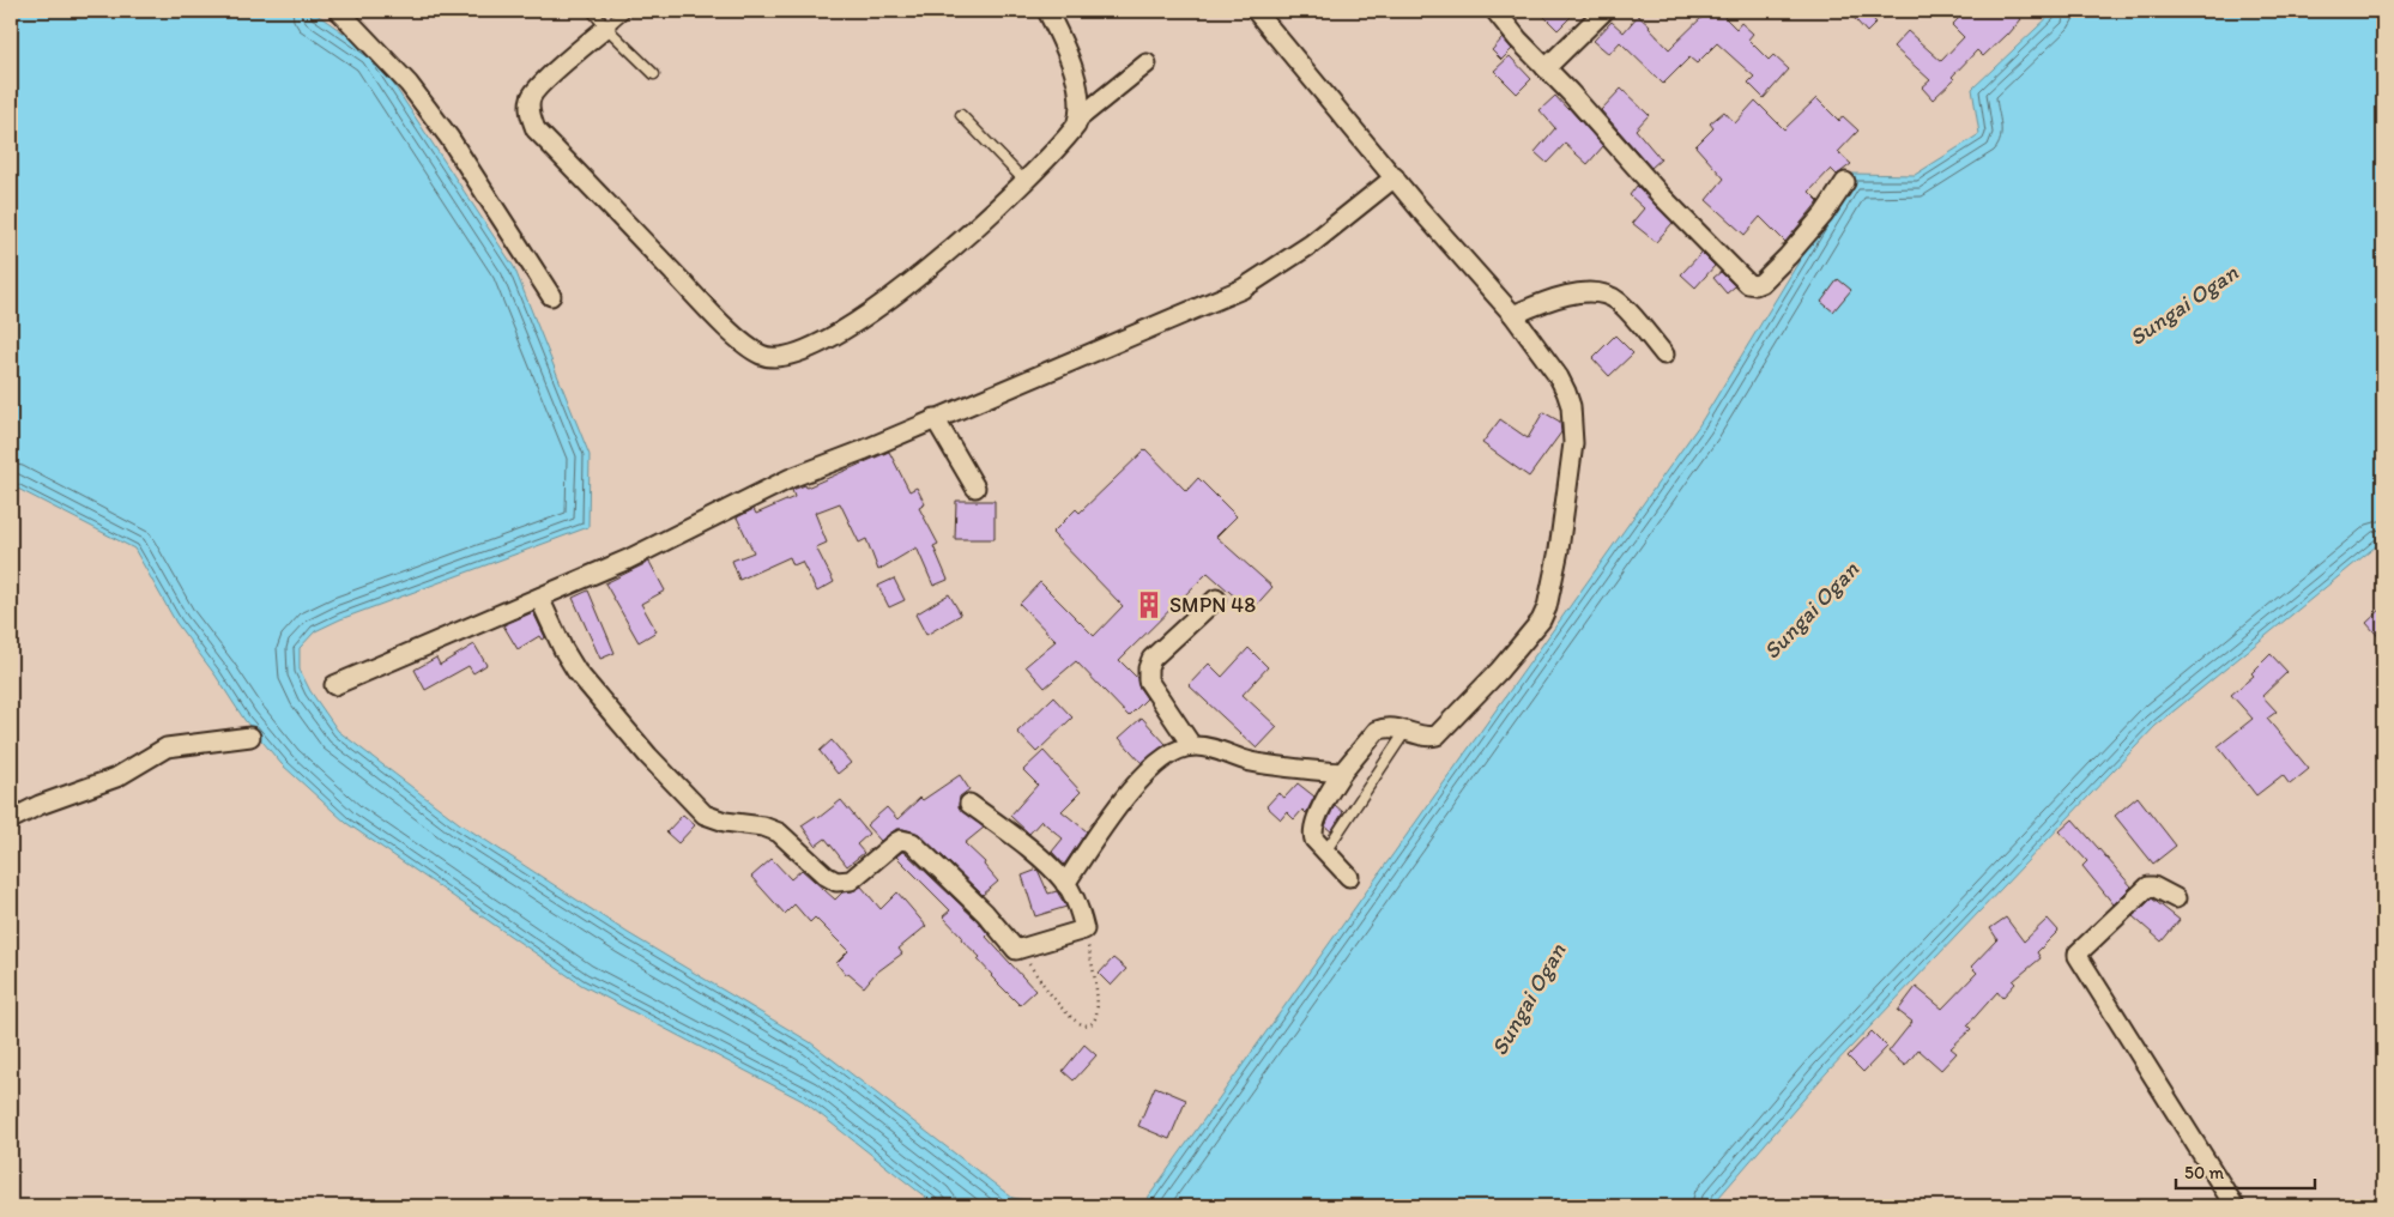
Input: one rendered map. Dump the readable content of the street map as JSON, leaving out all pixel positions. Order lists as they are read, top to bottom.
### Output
{
  "water": ["Sungai Ogan"],
  "places": {
    "building": ["SMPN 48"]
  },
  "scale_bar": "50 m"
}
